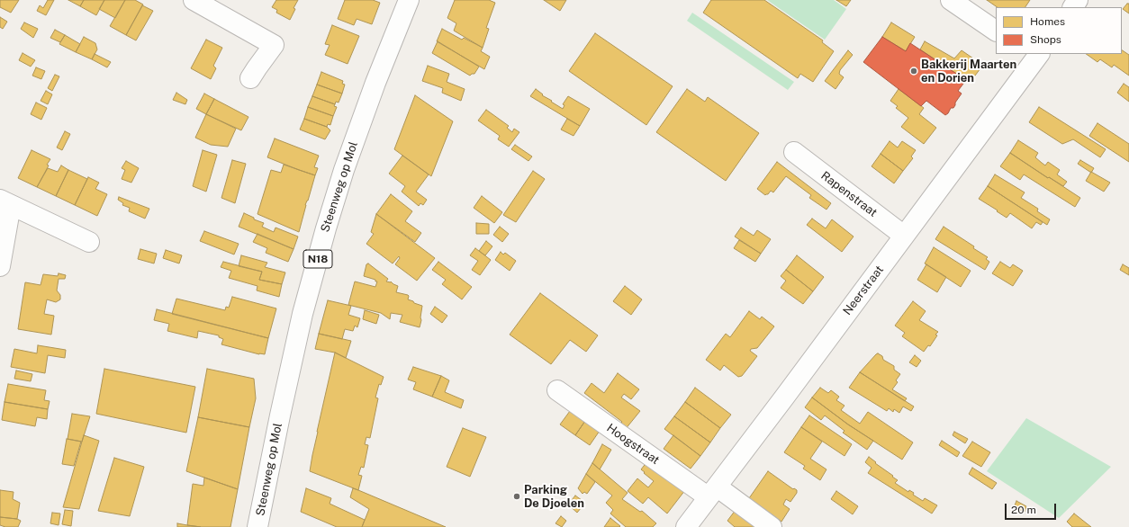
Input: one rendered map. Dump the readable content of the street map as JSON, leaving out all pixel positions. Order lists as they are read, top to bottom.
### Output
{
  "streets": {
    "street": [
      "Steenweg op Mol",
      "Rapenstraat",
      "N18",
      "Neerstraat",
      "Hoogstraat"
    ]
  },
  "crossings": [
    ["Rapenstraat", "Neerstraat"],
    ["Neerstraat", "Hoogstraat"]
  ],
  "places": ["Bakkerij Maarten en Dorien", "Parking De Djoelen"],
  "legend": ["Homes", "Shops"],
  "scale_bar": "20 m"
}
